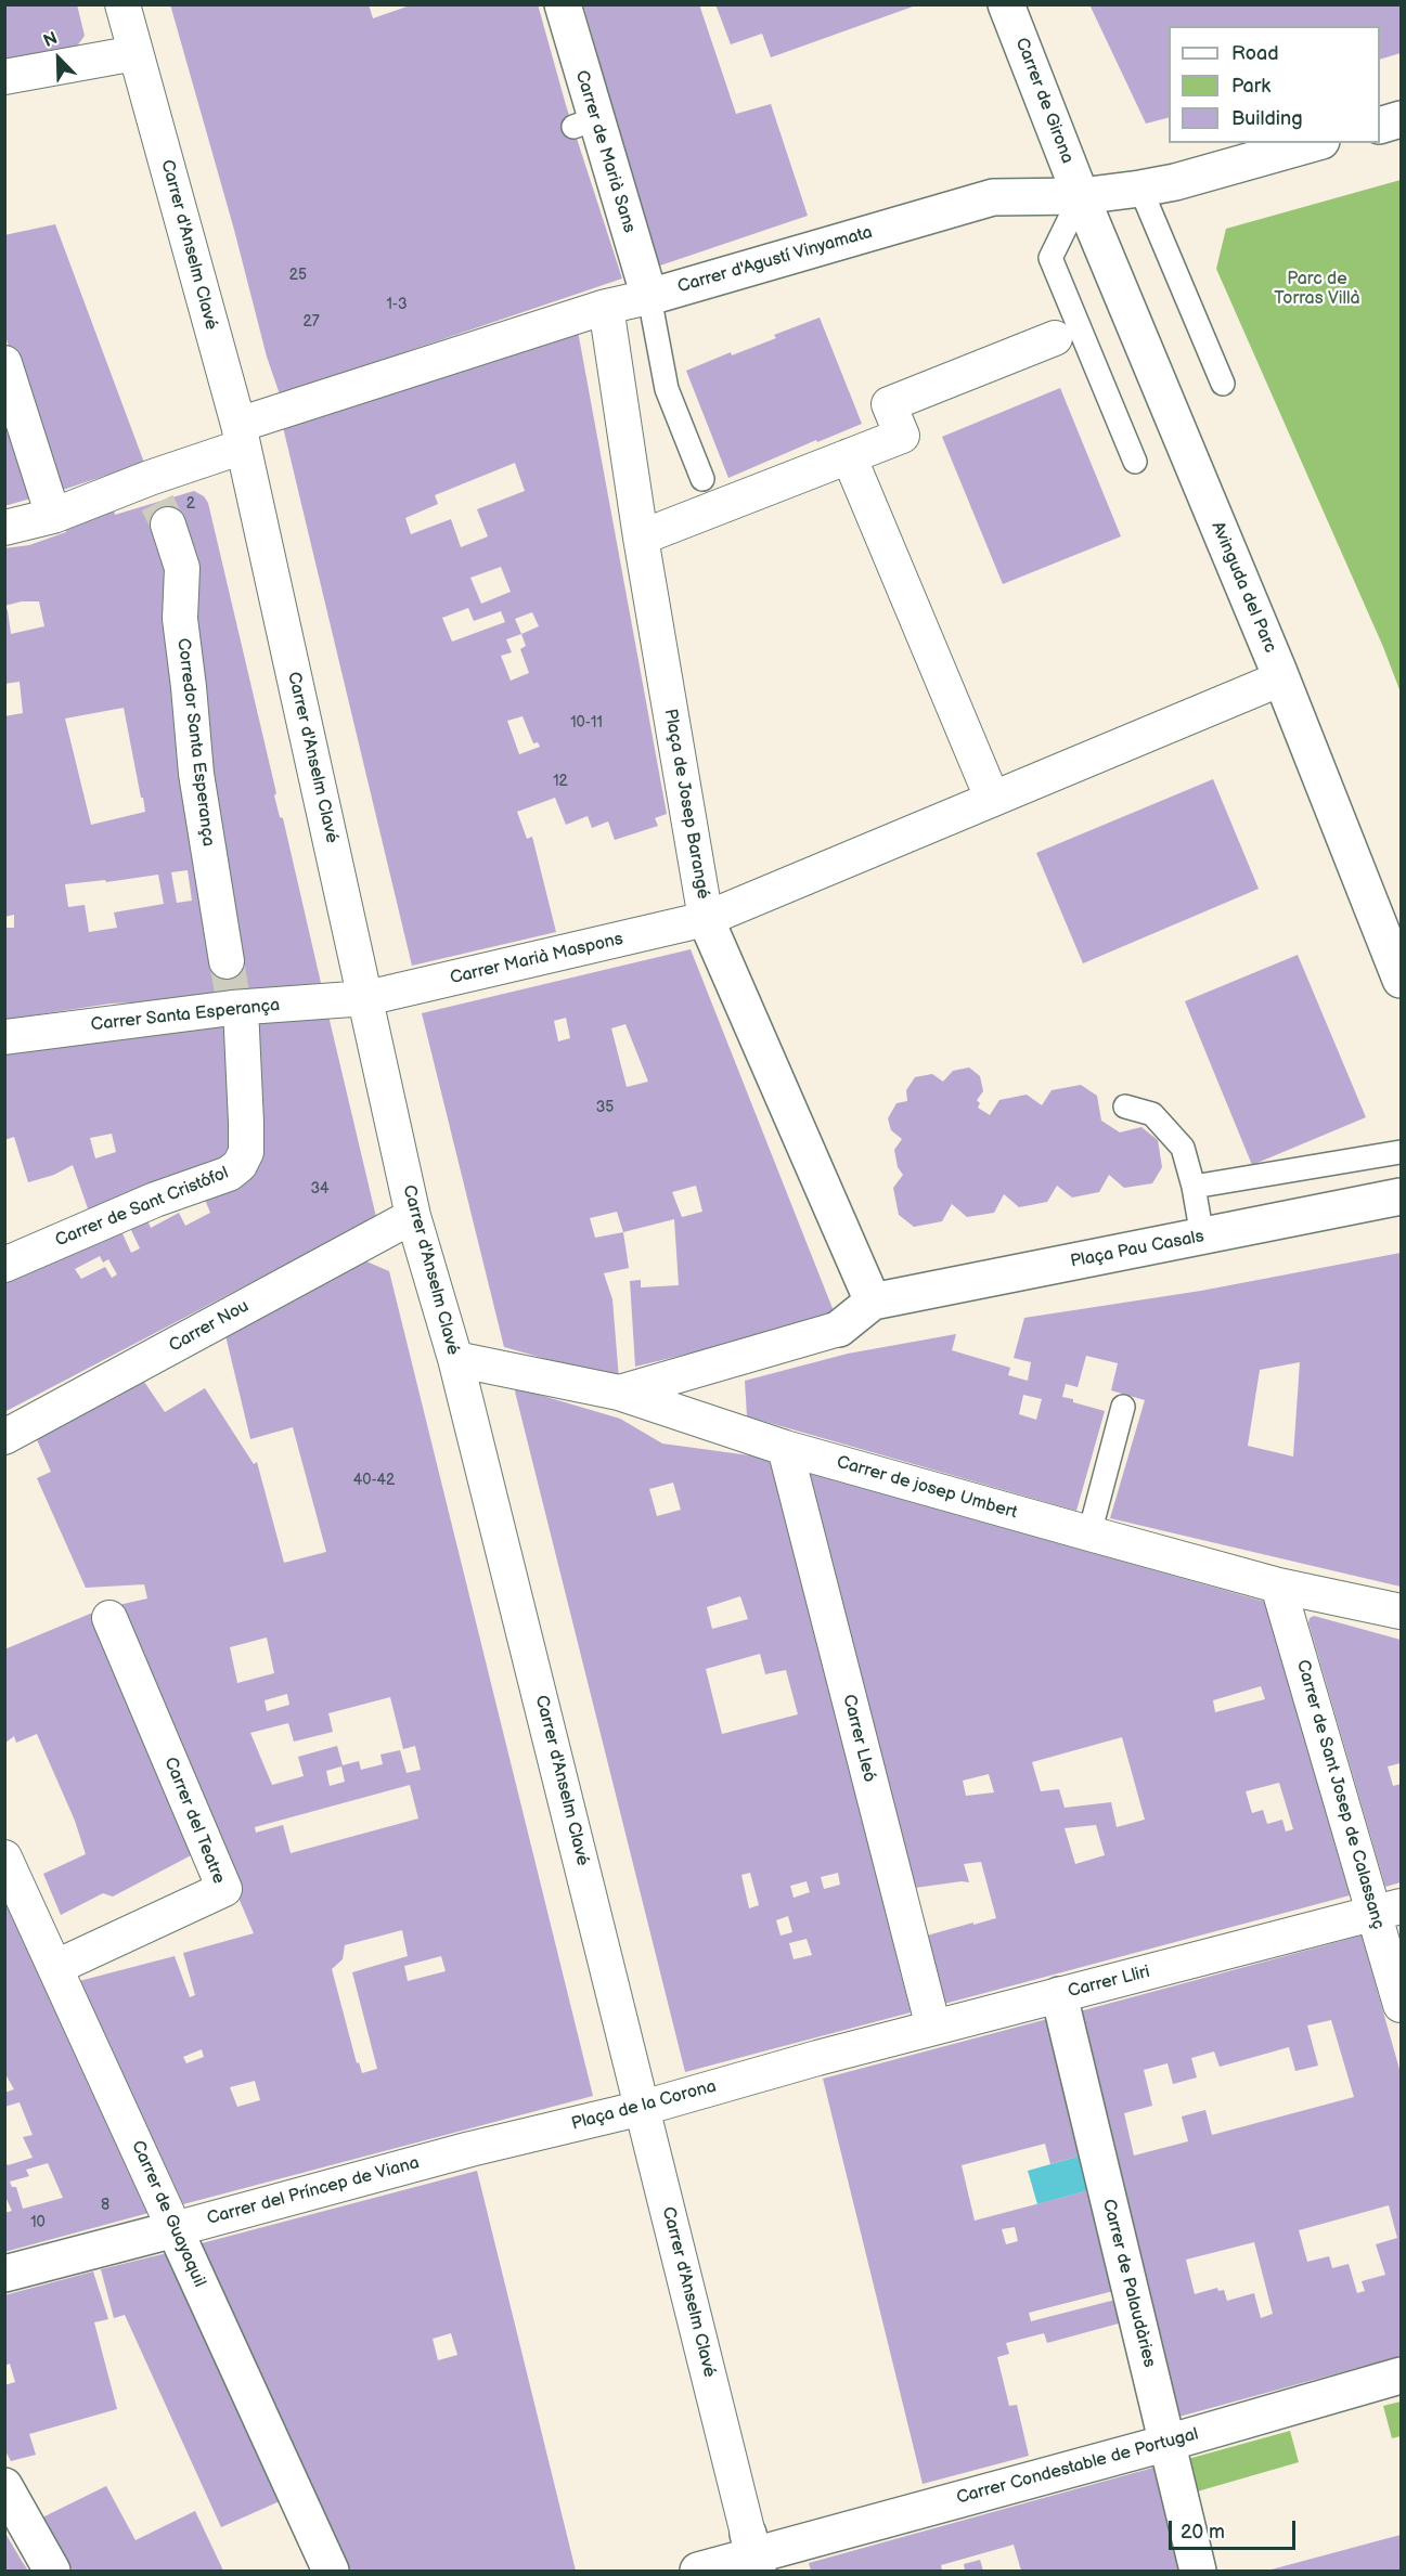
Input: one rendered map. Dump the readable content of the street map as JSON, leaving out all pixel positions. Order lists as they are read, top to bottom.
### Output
{
  "streets": {
    "street": [
      "Carrer de Girona",
      "Carrer de Marià Sans",
      "Carrer d'Anselm Clavé",
      "Carrer d'Agustí Vinyamata",
      "Avinguda del Parc",
      "Corredor Santa Esperança",
      "Plaça de Josep Barangé",
      "Carrer Marià Maspons",
      "Carrer Santa Esperança",
      "Carrer de Sant Cristófol",
      "Plaça Pau Casals",
      "Carrer Nou",
      "Carrer de josep Umbert",
      "Carrer Lleó",
      "Carrer de Sant Josep de Calassanç",
      "Carrer del Teatre",
      "Carrer Lliri",
      "Plaça de la Corona",
      "Carrer del Príncep de Viana",
      "Carrer de Guayaquil",
      "Carrer de Palaudàries",
      "Carrer Condestable de Portugal"
    ]
  },
  "crossings": [
    ["Carrer de Girona", "Carrer d'Agustí Vinyamata"],
    ["Carrer de Girona", "Avinguda del Parc"],
    ["Carrer de Marià Sans", "Carrer d'Agustí Vinyamata"],
    ["Carrer d'Anselm Clavé", "Carrer d'Agustí Vinyamata"],
    ["Carrer d'Anselm Clavé", "Carrer Marià Maspons"],
    ["Carrer d'Anselm Clavé", "Carrer Santa Esperança"],
    ["Carrer d'Anselm Clavé", "Carrer Nou"],
    ["Carrer d'Anselm Clavé", "Carrer de josep Umbert"],
    ["Carrer d'Anselm Clavé", "Plaça de la Corona"],
    ["Carrer d'Anselm Clavé", "Carrer Condestable de Portugal"],
    ["Carrer d'Agustí Vinyamata", "Avinguda del Parc"],
    ["Carrer d'Agustí Vinyamata", "Plaça de Josep Barangé"],
    ["Avinguda del Parc", "Plaça de Josep Barangé"],
    ["Corredor Santa Esperança", "Carrer Santa Esperança"],
    ["Corredor Santa Esperança", "Carrer de Sant Cristófol"],
    ["Plaça de Josep Barangé", "Carrer Marià Maspons"],
    ["Carrer Marià Maspons", "Carrer Santa Esperança"],
    ["Carrer Santa Esperança", "Carrer de Sant Cristófol"],
    ["Carrer de josep Umbert", "Carrer Lleó"],
    ["Carrer de josep Umbert", "Carrer de Sant Josep de Calassanç"],
    ["Carrer Lleó", "Carrer Lliri"],
    ["Carrer de Sant Josep de Calassanç", "Carrer Lliri"],
    ["Carrer del Teatre", "Carrer de Guayaquil"],
    ["Carrer Lliri", "Plaça de la Corona"],
    ["Carrer Lliri", "Carrer de Palaudàries"],
    ["Plaça de la Corona", "Carrer del Príncep de Viana"],
    ["Carrer del Príncep de Viana", "Carrer de Guayaquil"],
    ["Carrer de Palaudàries", "Carrer Condestable de Portugal"]
  ],
  "parks": ["Parc de Torras Villà"],
  "house_numbers": [
    "25",
    "1-3",
    "27",
    "2",
    "10-11",
    "12",
    "35",
    "34",
    "40-42",
    "8",
    "10"
  ],
  "legend": ["Road", "Park", "Building"],
  "scale_bar": "20 m",
  "north": "top left"
}
